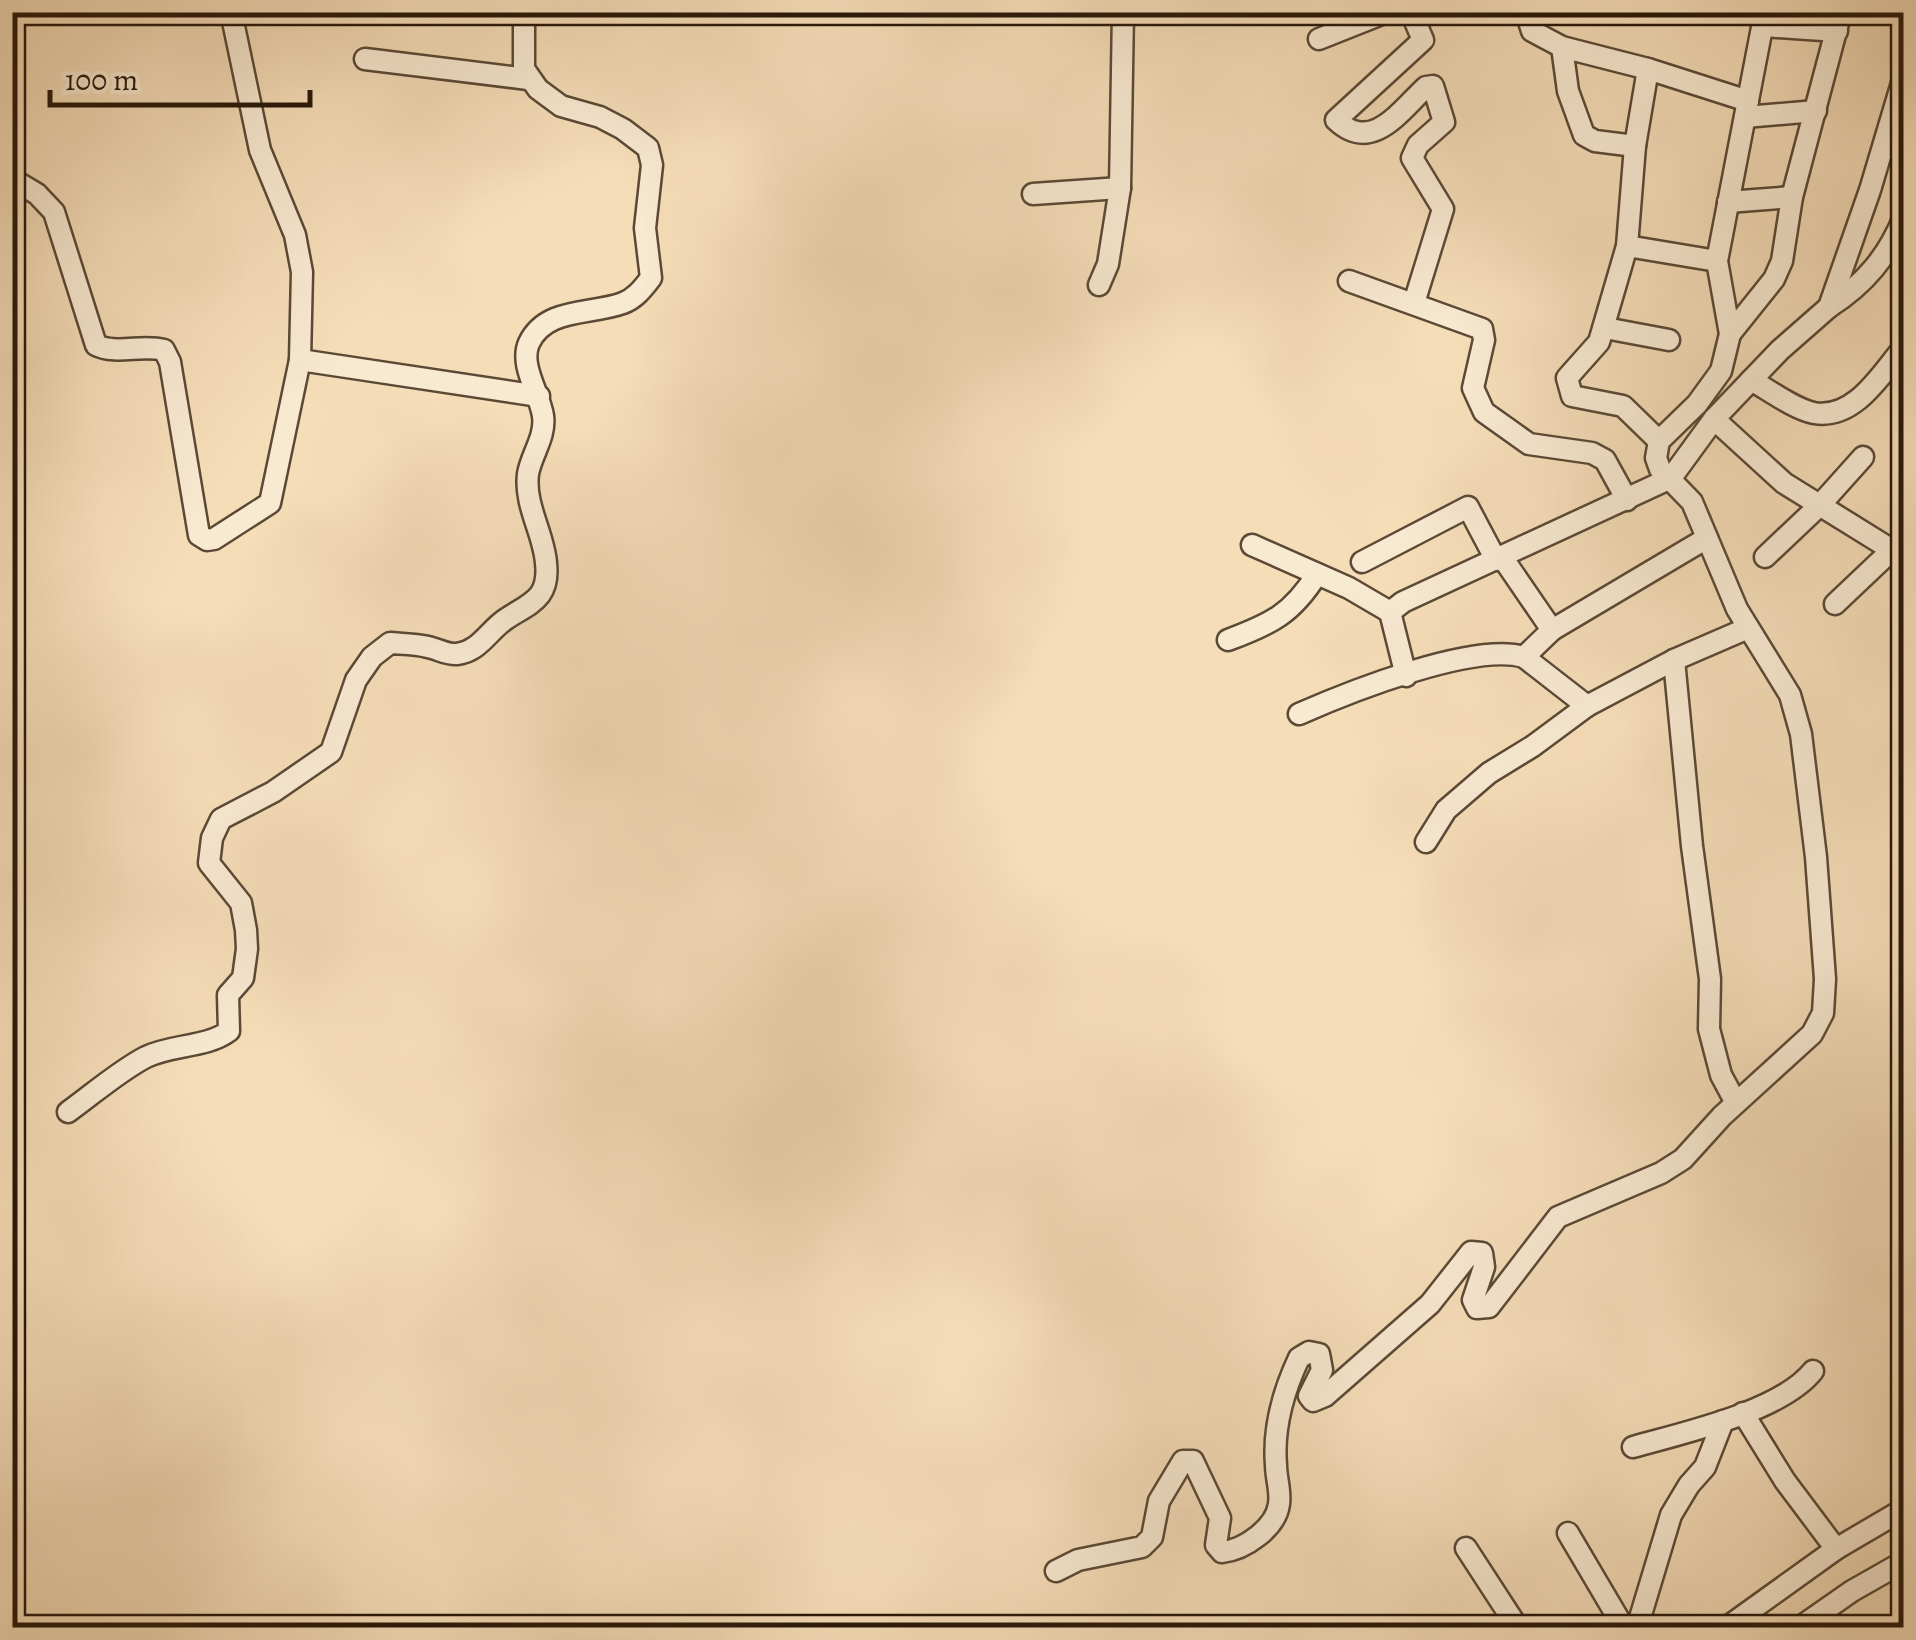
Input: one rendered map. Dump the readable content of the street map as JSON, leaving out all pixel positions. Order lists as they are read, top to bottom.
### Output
{
  "scale_bar": "100 m"
}
